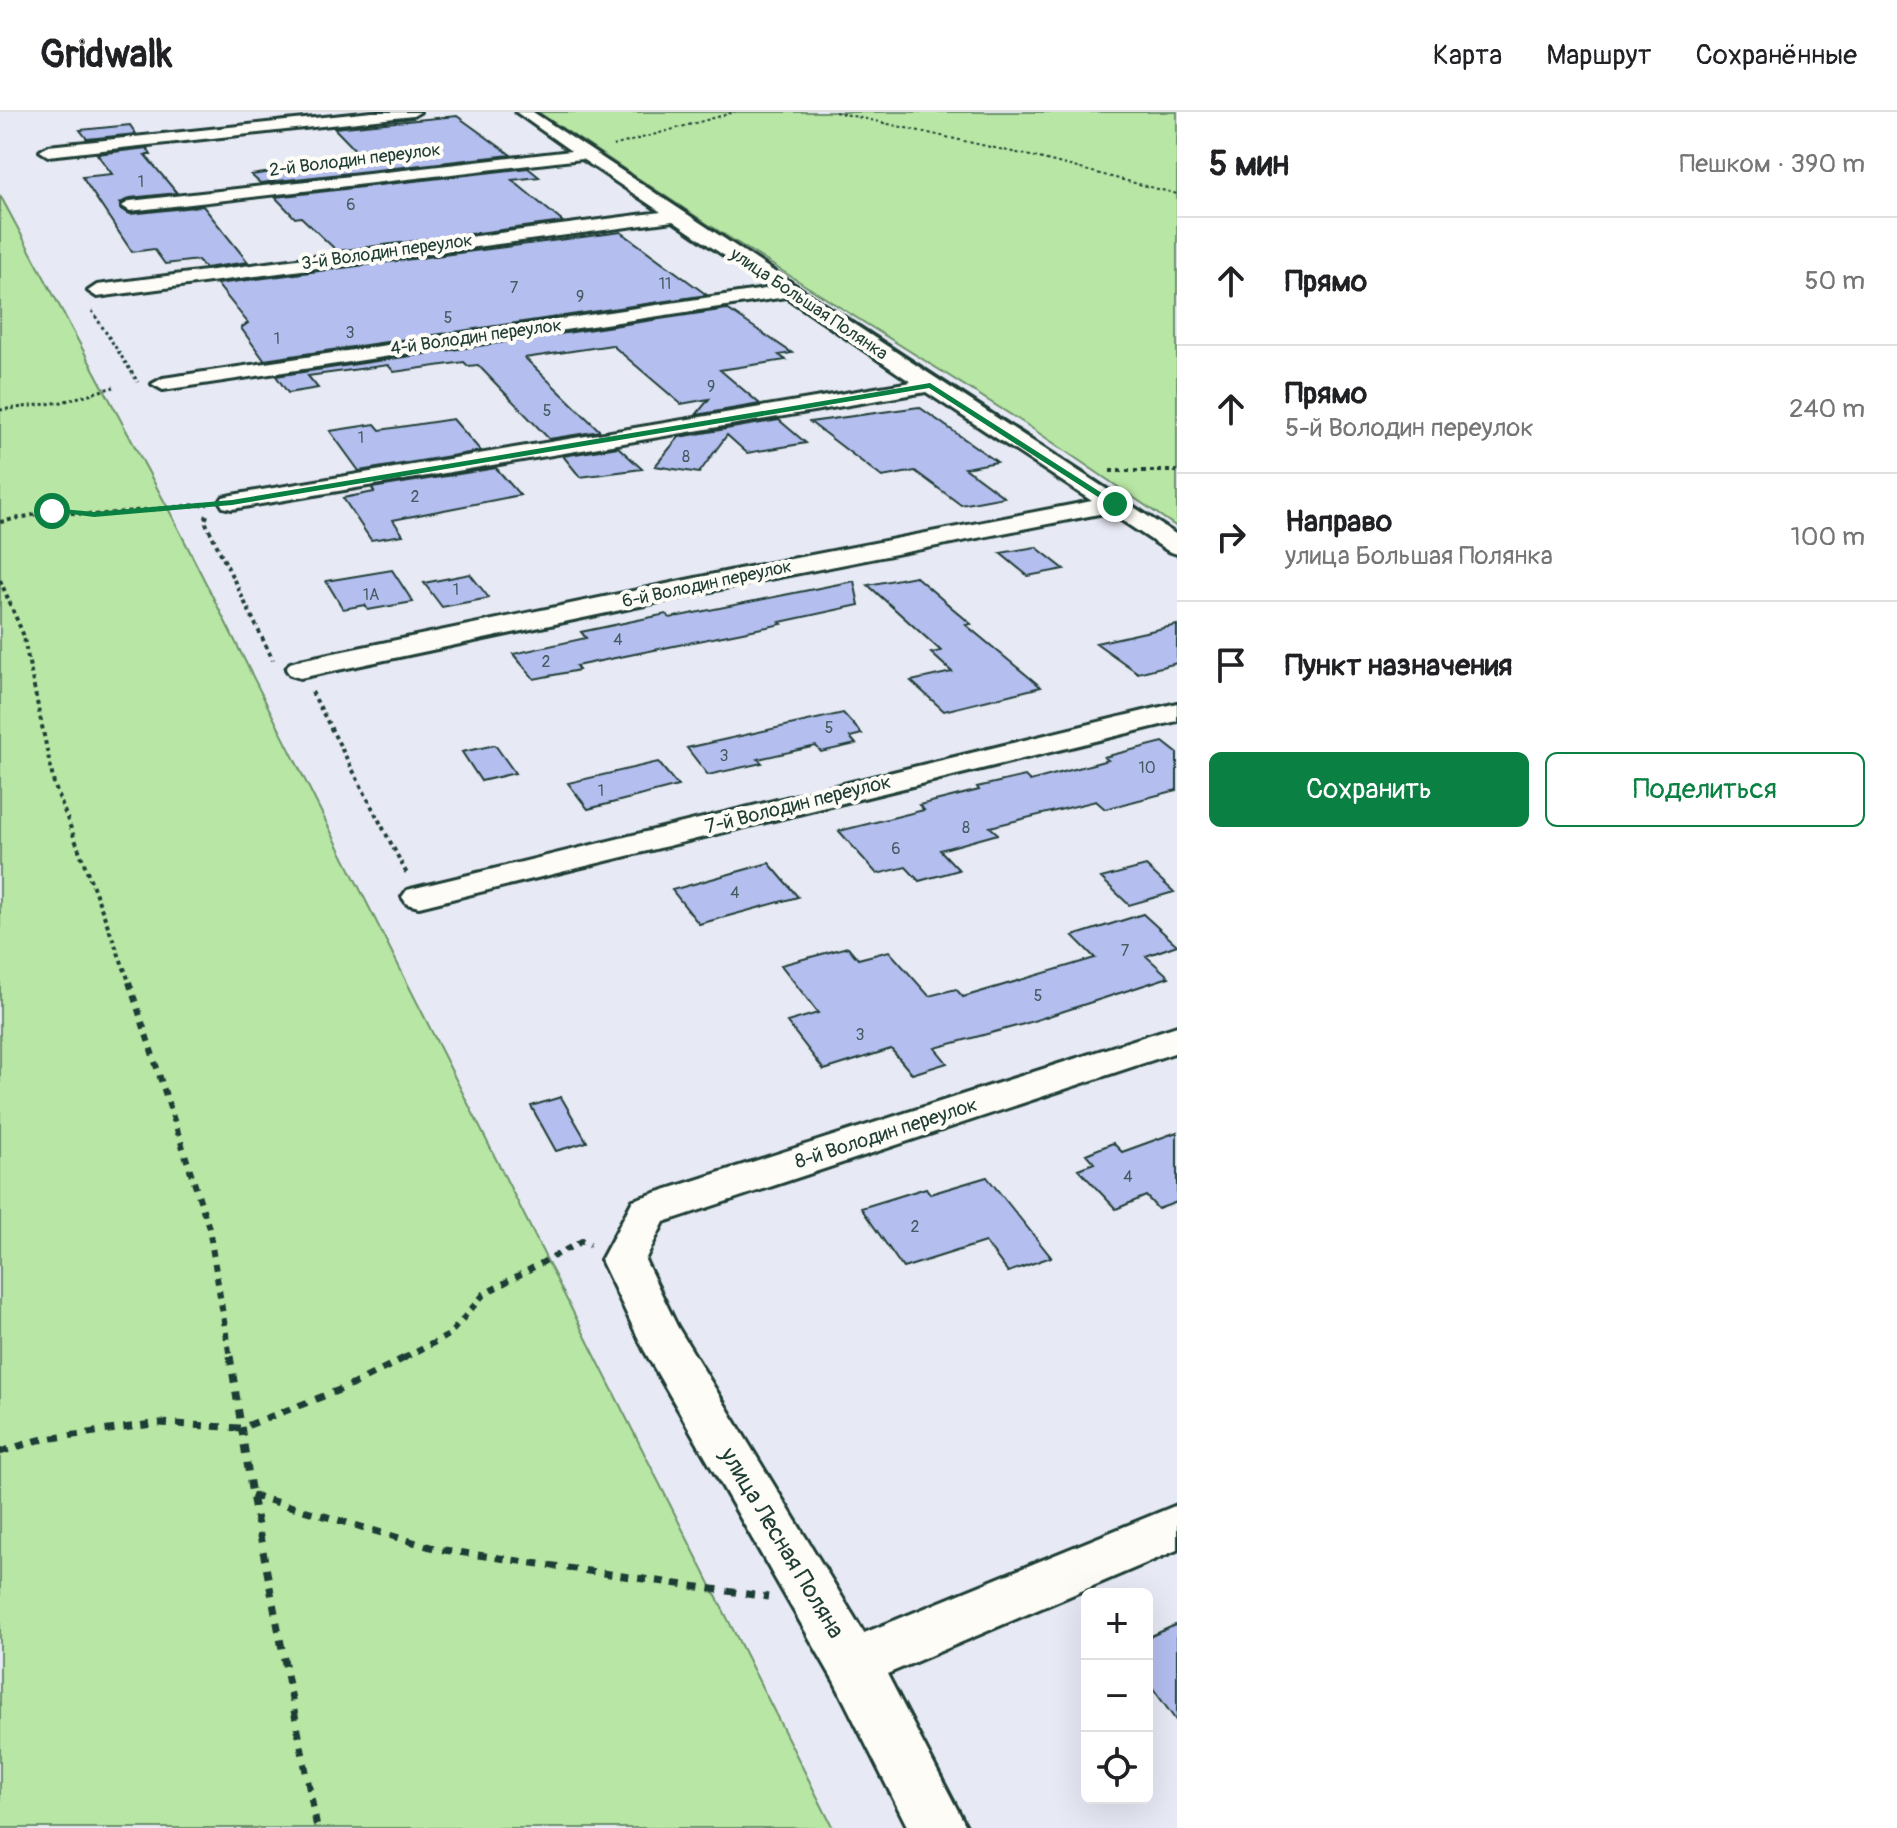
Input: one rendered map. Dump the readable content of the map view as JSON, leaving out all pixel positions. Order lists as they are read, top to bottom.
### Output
{
  "streets": {
    "street": [
      "2-й Володин переулок",
      "3-й Володин переулок",
      "улица Большая Полянка",
      "4-й Володин переулок",
      "6-й Володин переулок",
      "7-й Володин переулок",
      "8-й Володин переулок",
      "улица Лесная Поляна"
    ]
  },
  "crossings": [
    ["2-й Володин переулок", "улица Большая Полянка"],
    ["3-й Володин переулок", "улица Большая Полянка"],
    ["улица Большая Полянка", "4-й Володин переулок"],
    ["улица Большая Полянка", "6-й Володин переулок"],
    ["8-й Володин переулок", "улица Лесная Поляна"]
  ],
  "house_numbers": [
    "1",
    "6",
    "11",
    "7",
    "9",
    "5",
    "3",
    "1",
    "9",
    "5",
    "1",
    "8",
    "2",
    "1",
    "1А",
    "4",
    "2",
    "5",
    "3",
    "10",
    "1",
    "8",
    "6",
    "4",
    "7",
    "5",
    "3",
    "4",
    "2"
  ],
  "page": {
    "header": "Gridwalk",
    "nav": ["Карта", "Маршрут", "Сохранённые"],
    "heading": ["5 мин", "Пешком · 390 m"],
    "list": [
      ["Прямо", "50 m"],
      ["Прямо", "5-й Володин переулок", "240 m"],
      ["Направо", "улица Большая Полянка", "100 m"],
      "Пункт назначения"
    ],
    "buttons": ["Сохранить", "Поделиться"],
    "map_buttons": ["+", "−"]
  }
}
